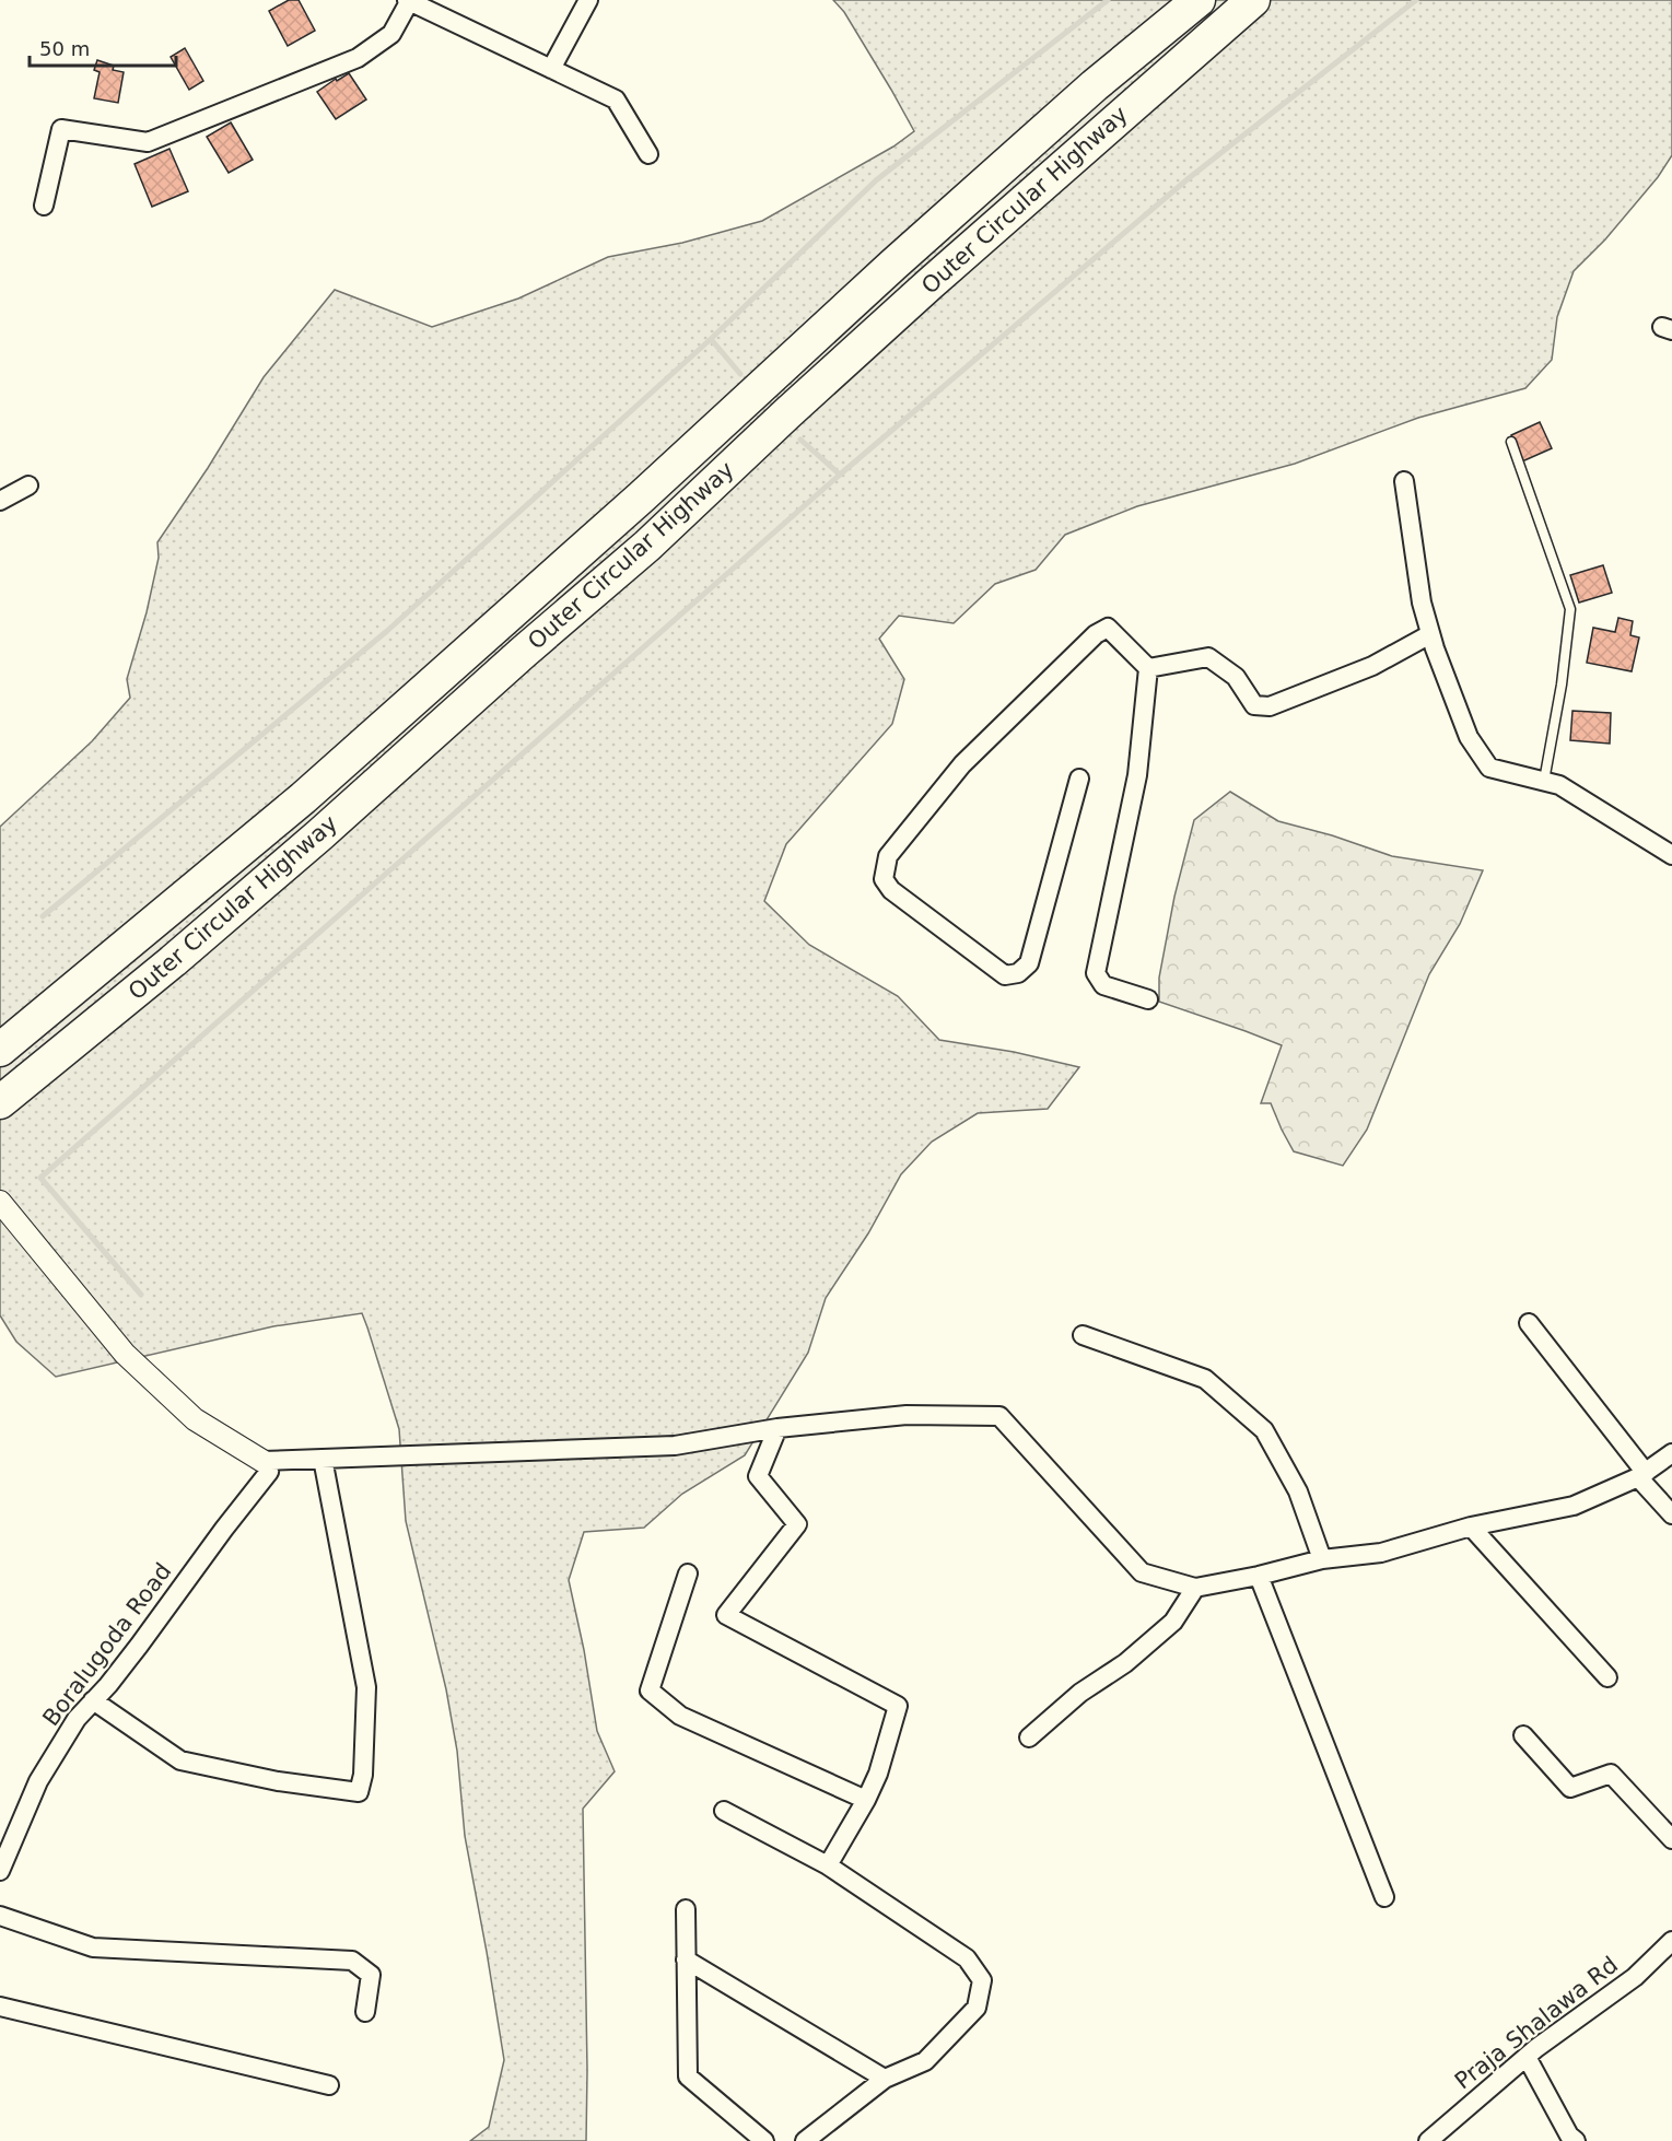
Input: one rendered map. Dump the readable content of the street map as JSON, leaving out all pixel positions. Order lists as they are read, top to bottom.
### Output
{
  "streets": {
    "highway": ["Outer Circular Highway"],
    "street": ["Boralugoda Road", "Praja Shalawa Rd"]
  },
  "scale_bar": "50 m"
}
